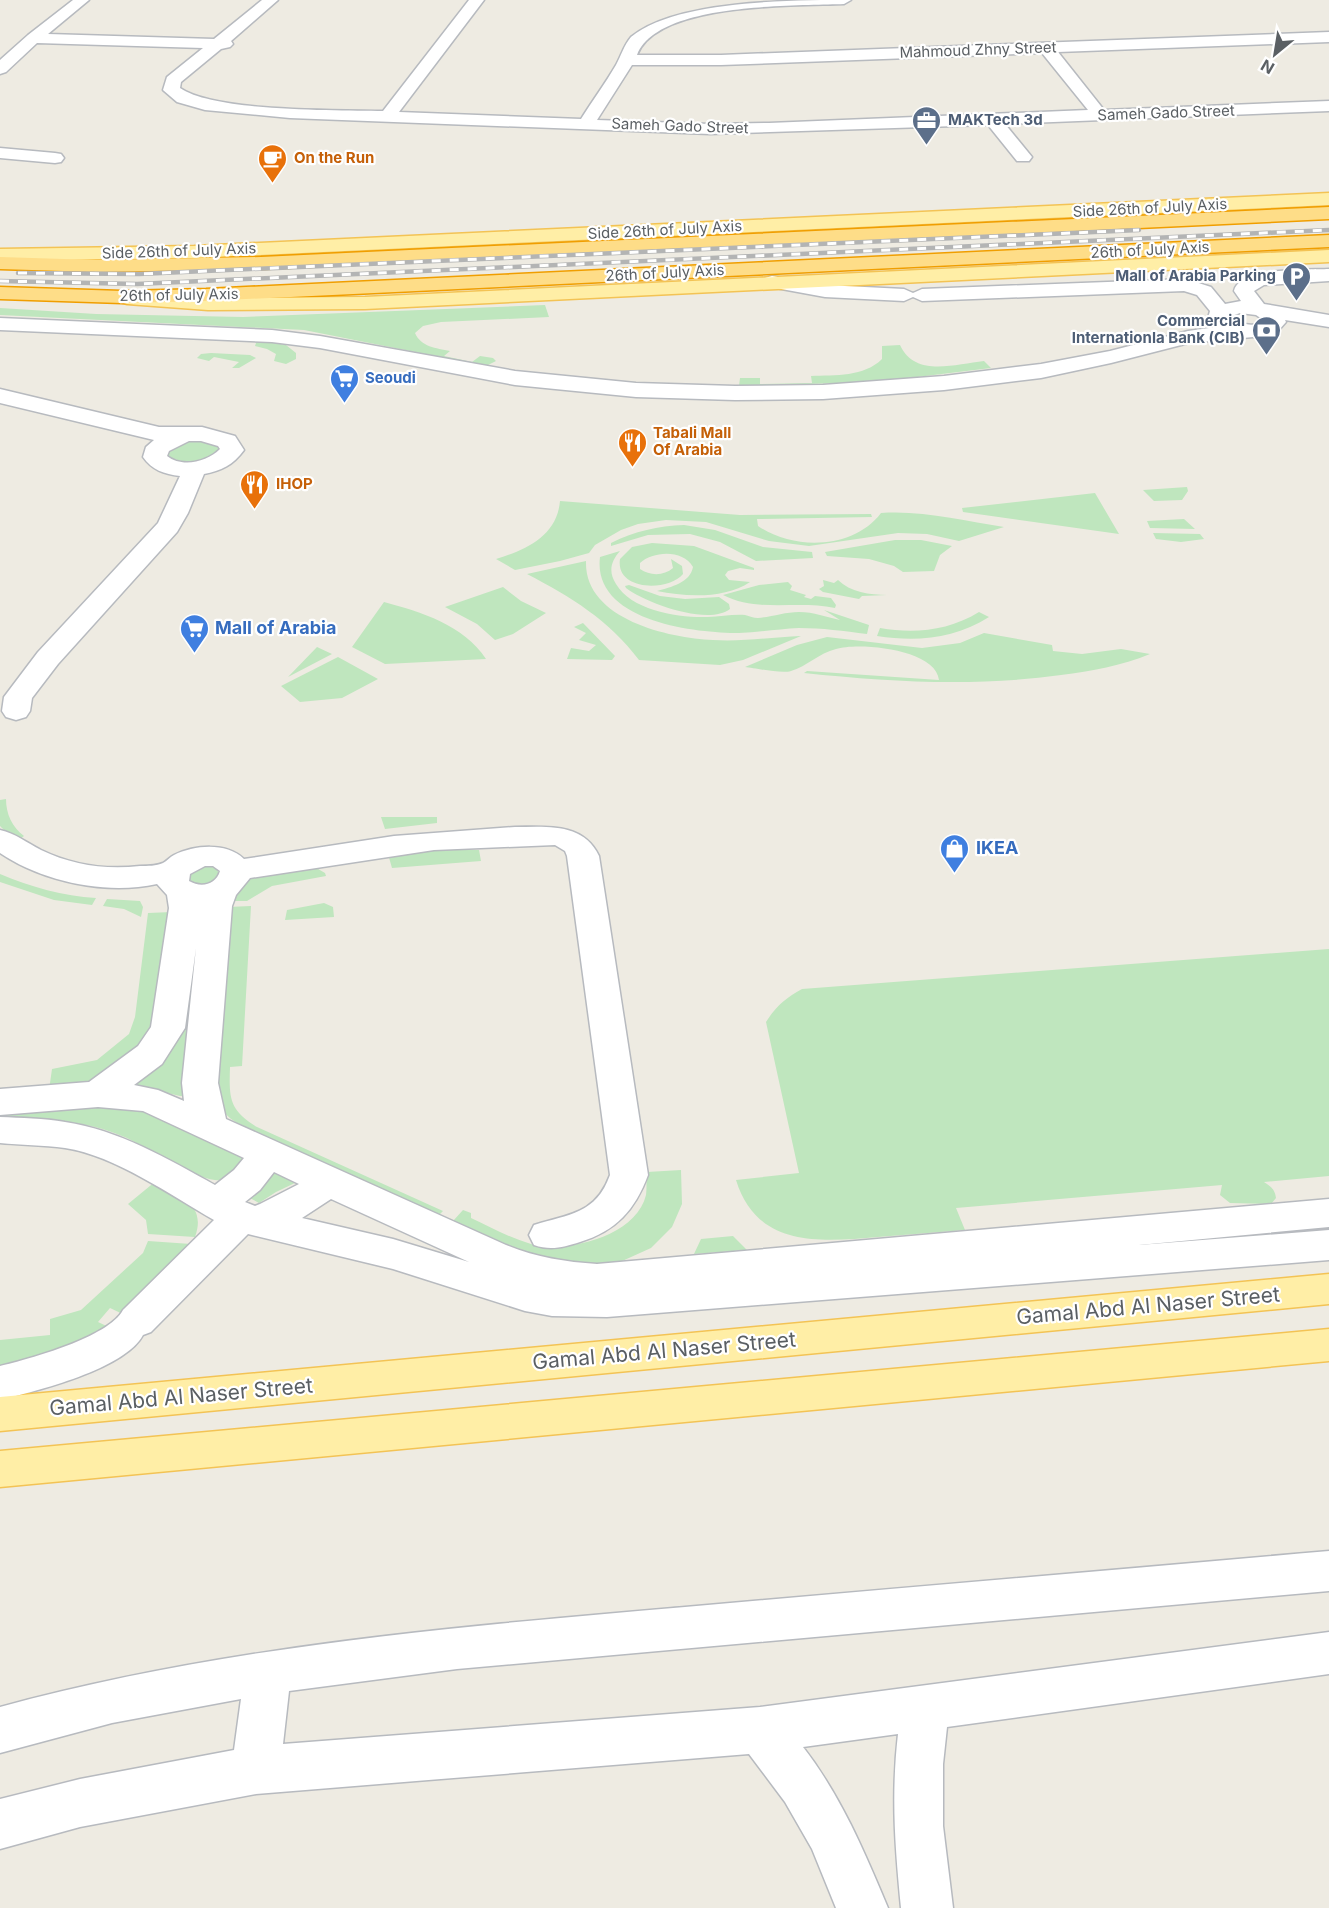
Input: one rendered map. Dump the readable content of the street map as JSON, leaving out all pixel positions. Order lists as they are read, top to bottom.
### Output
{
  "streets": {
    "highway": ["26th of July Axis"],
    "main road": ["Side 26th of July Axis", "Gamal Abd Al Naser Street"],
    "street": ["Mahmoud Zhny Street", "Sameh Gado Street"]
  },
  "places": {
    "office": ["MAKTech 3d"],
    "cafe": ["On the Run"],
    "parking": ["Mall of Arabia Parking"],
    "bank": ["Commercial Internationla Bank (CIB)"],
    "supermarket": ["Seoudi", "Mall of Arabia"],
    "restaurant": ["Tabali Mall Of Arabia", "IHOP"],
    "shop": ["IKEA"]
  },
  "north": "bottom left"
}
